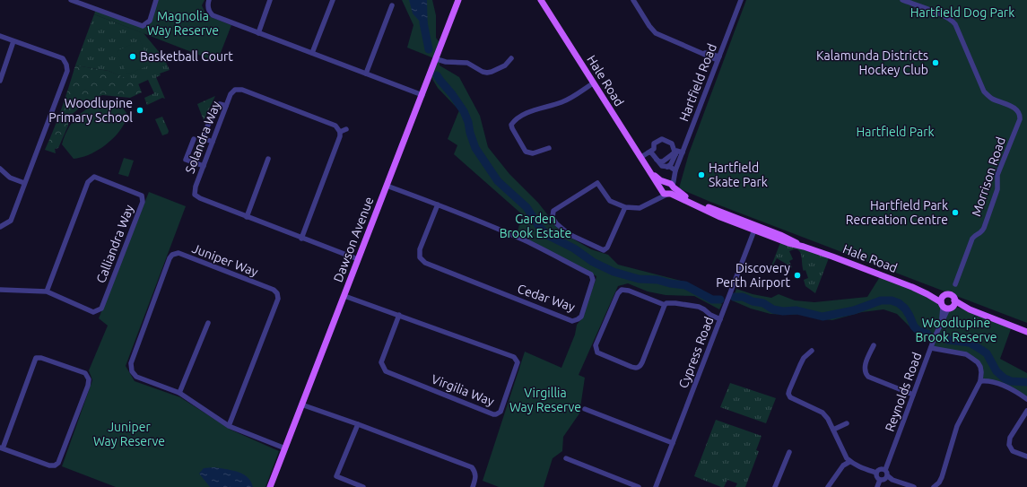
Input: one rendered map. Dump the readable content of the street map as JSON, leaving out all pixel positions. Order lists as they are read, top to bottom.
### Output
{
  "streets": {
    "main road": ["Hale Road", "Dawson Avenue"],
    "street": [
      "Hartfield Road",
      "Solandra Way",
      "Morrison Road",
      "Calliandra Way",
      "Juniper Way",
      "Cedar Way",
      "Cypress Road",
      "Virgilia Way",
      "Reynolds Road"
    ]
  },
  "crossings": [
    ["Hale Road", "Hartfield Road"],
    ["Hale Road", "Cypress Road"],
    ["Hale Road", "Reynolds Road"],
    ["Solandra Way", "Dawson Avenue"],
    ["Dawson Avenue", "Juniper Way"],
    ["Dawson Avenue", "Cedar Way"],
    ["Dawson Avenue", "Virgilia Way"]
  ],
  "parks": [
    "Hartfield Dog Park",
    "Magnolia Way Reserve",
    "Hartfield Park",
    "Garden Brook Estate",
    "Woodlupine Brook Reserve",
    "Virgillia Way Reserve",
    "Juniper Way Reserve"
  ],
  "places": [
    "Basketball Court",
    "Kalamunda Districts Hockey Club",
    "Woodlupine Primary School",
    "Hartfield Skate Park",
    "Hartfield Park Recreation Centre",
    "Discovery Perth Airport"
  ]
}
